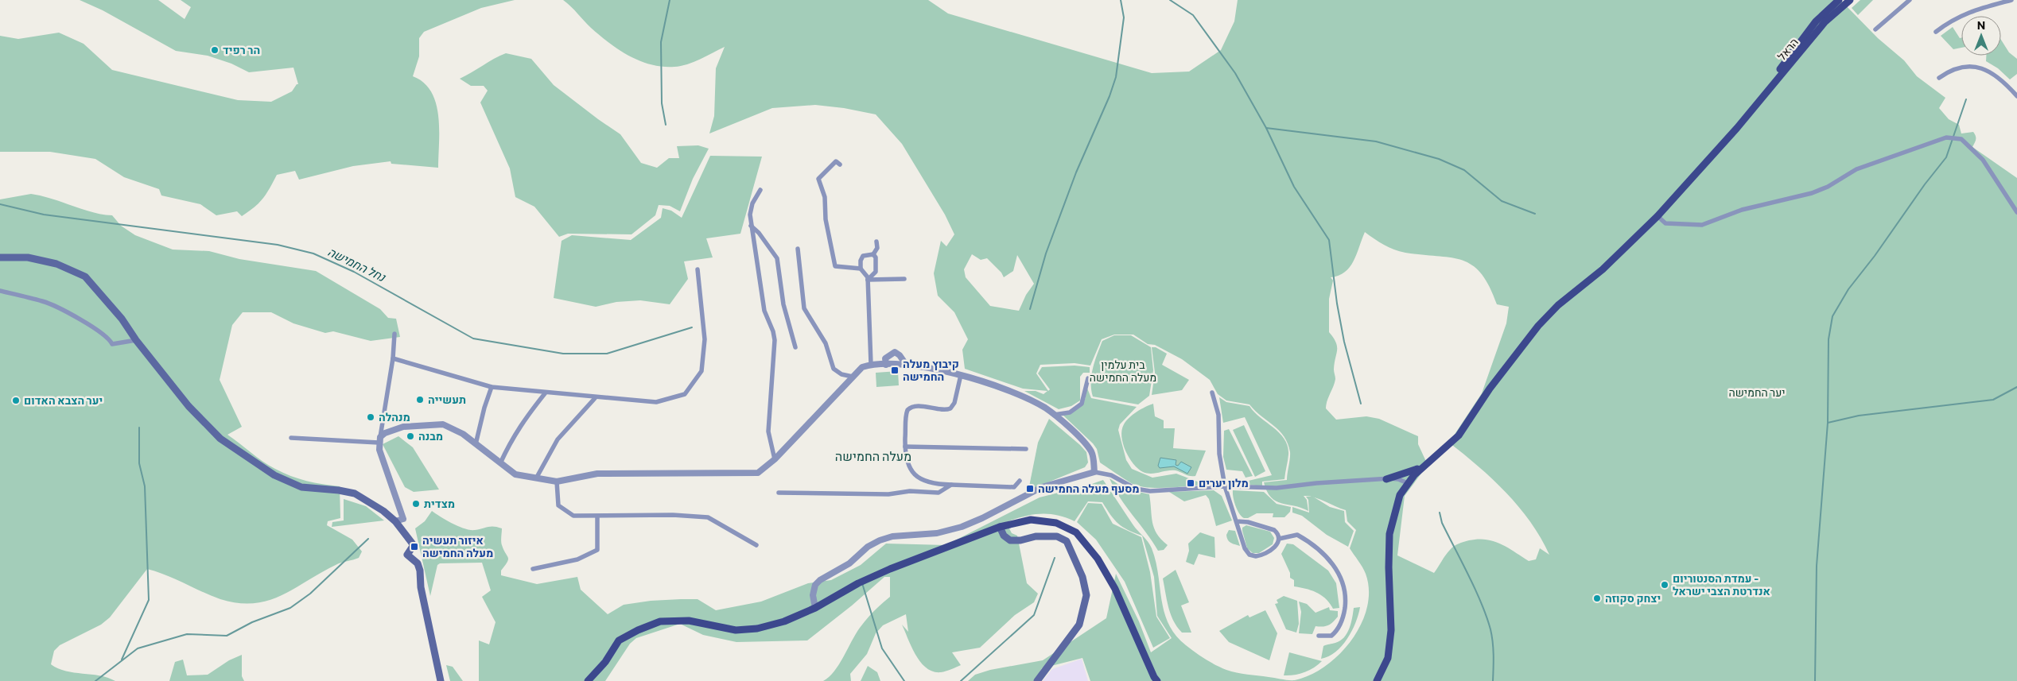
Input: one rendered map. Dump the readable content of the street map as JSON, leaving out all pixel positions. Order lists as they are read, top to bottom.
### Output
{
  "streets": {
    "main road": ["הראל"]
  },
  "districts": ["מעלה החמישה"],
  "water": ["נחל החמישה"],
  "parks": ["בית עלמין מעלה החמישה", "יער החמישה"],
  "places": {
    "other": [
      "הר רפיד",
      "תעשייה",
      "יער הצבא האדום",
      "מנהלה",
      "מבנה",
      "מצדית",
      "עמדת הסנטוריום - אנדרטת הצבי ישראל",
      "יצחק סקוזה"
    ],
    "transit": [
      "קיבוץ מעלה החמישה",
      "מלון יערים",
      "מסעף מעלה החמישה",
      "איזור תעשיה מעלה החמישה"
    ]
  },
  "north": "top"
}
